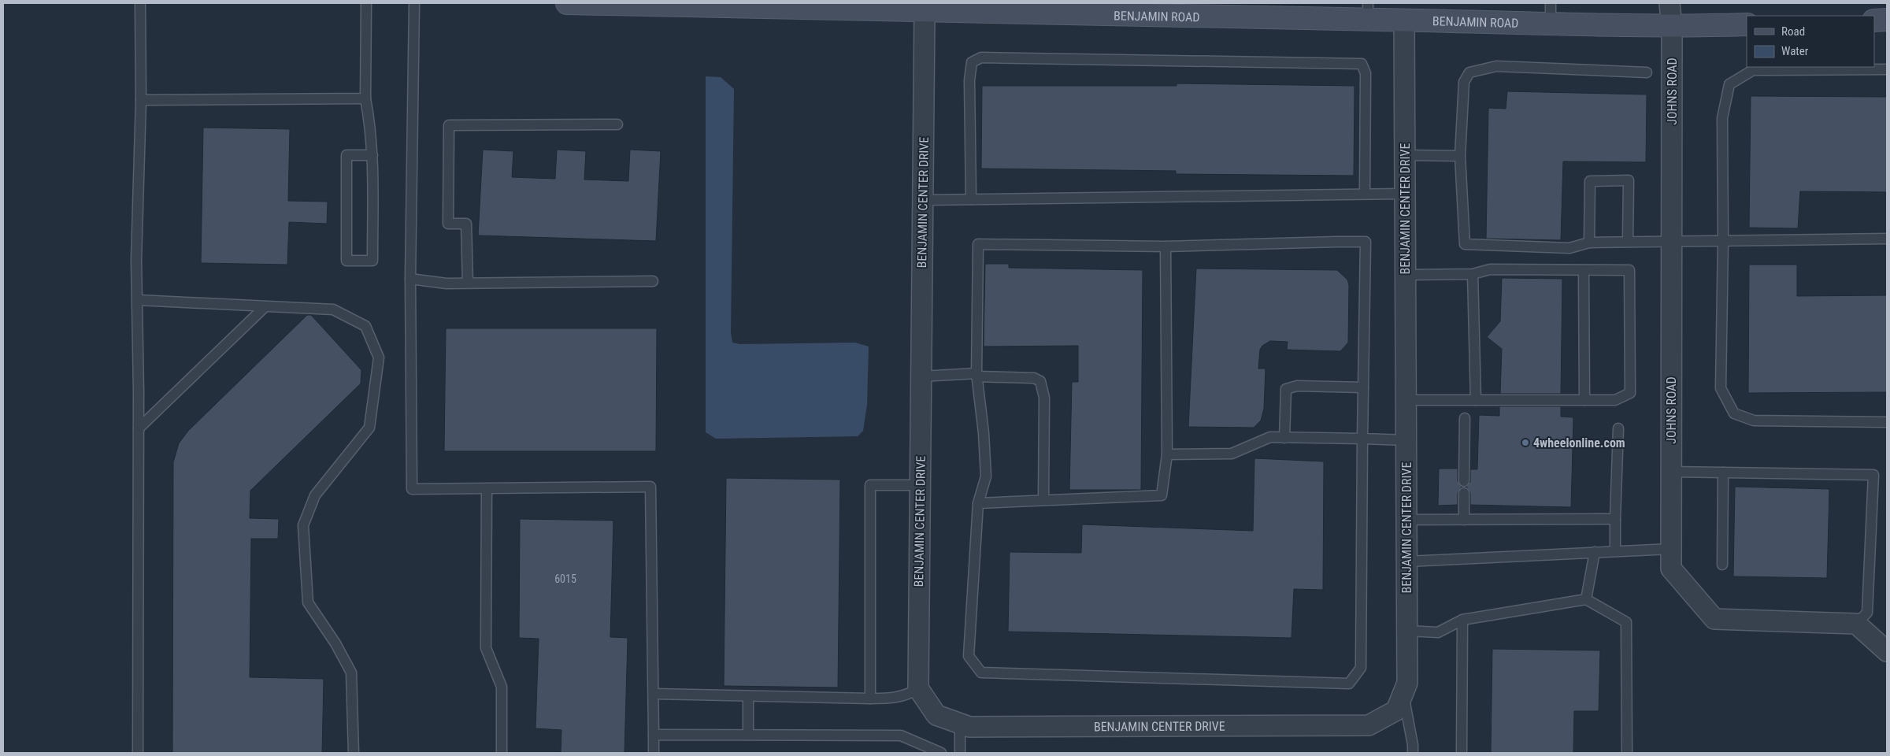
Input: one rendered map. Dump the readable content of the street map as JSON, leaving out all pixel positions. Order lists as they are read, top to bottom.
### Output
{
  "streets": {
    "street": ["BENJAMIN ROAD", "JOHNS ROAD", "BENJAMIN CENTER DRIVE"]
  },
  "crossings": [
    ["BENJAMIN ROAD", "JOHNS ROAD"],
    ["BENJAMIN ROAD", "BENJAMIN CENTER DRIVE"]
  ],
  "places": ["4wheelonline.com"],
  "house_numbers": ["6015"],
  "legend": ["Road", "Water"]
}
